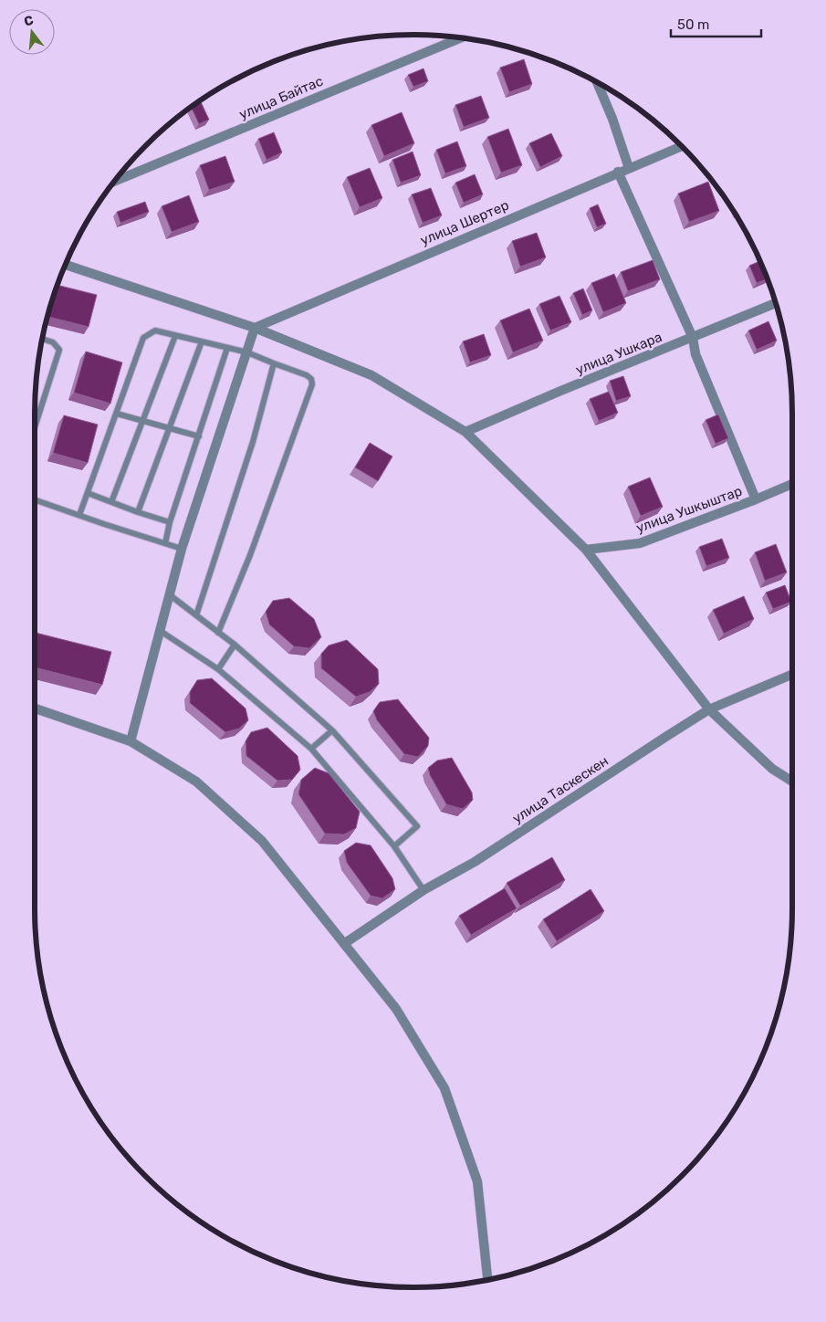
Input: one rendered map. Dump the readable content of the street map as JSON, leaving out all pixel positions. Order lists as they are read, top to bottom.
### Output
{
  "streets": {
    "street": [
      "улица Байтас",
      "улица Шертер",
      "улица Ушкара",
      "улица Ушкыштар",
      "улица Таскескен"
    ]
  },
  "scale_bar": "50 m",
  "north": "top"
}
